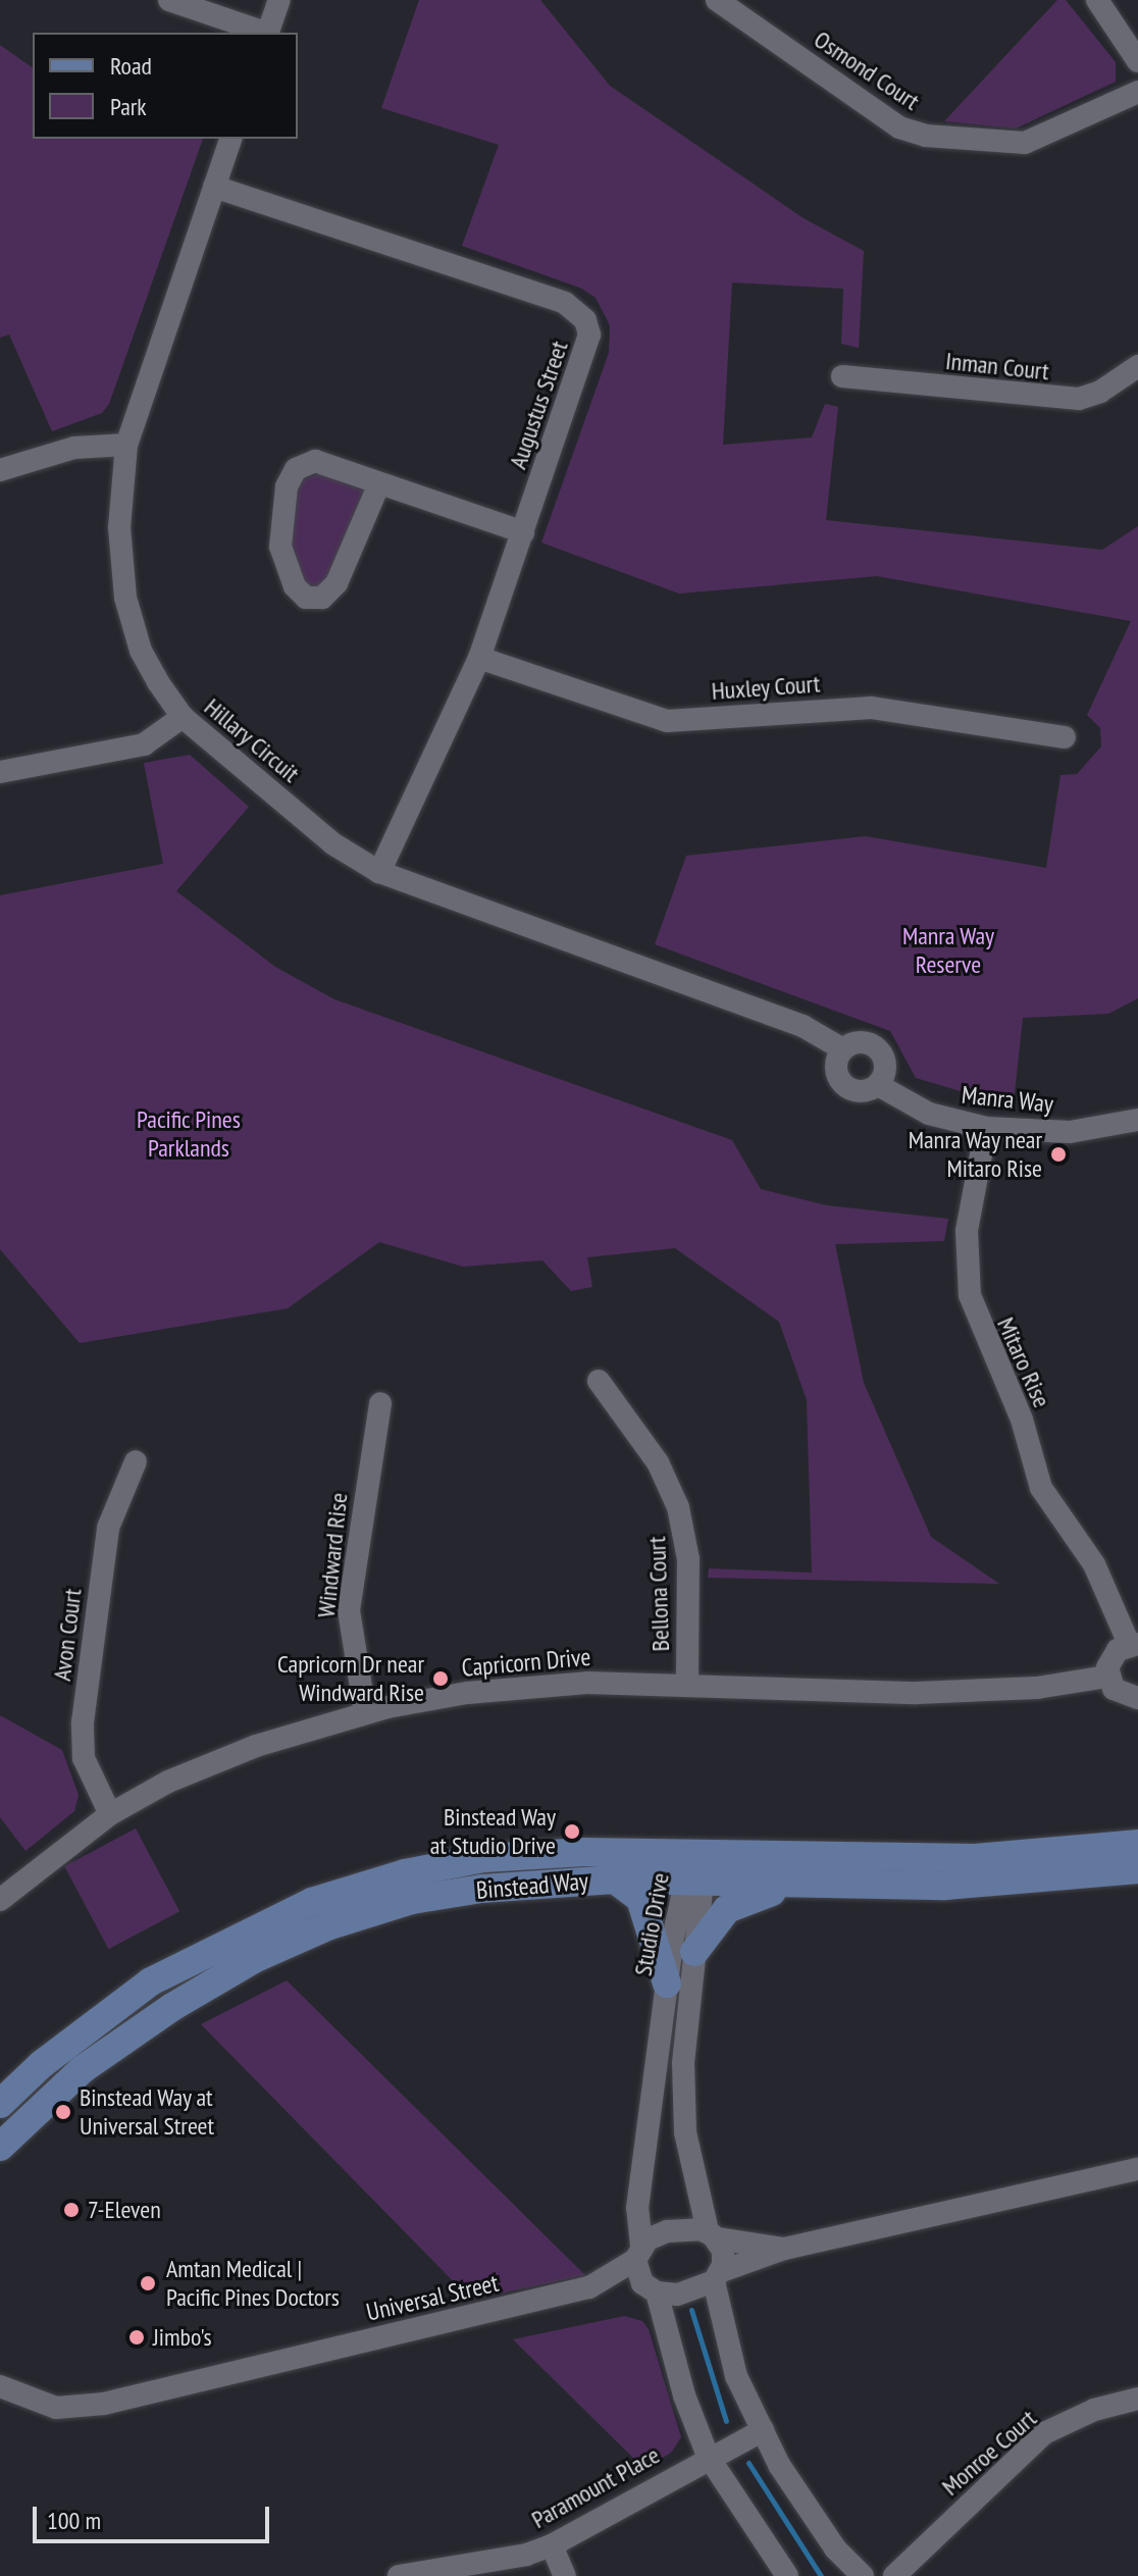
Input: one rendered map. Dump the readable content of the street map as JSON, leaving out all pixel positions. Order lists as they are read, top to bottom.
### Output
{
  "streets": {
    "main road": ["Binstead Way"],
    "street": [
      "Osmond Court",
      "Inman Court",
      "Augustus Street",
      "Huxley Court",
      "Hillary Circuit",
      "Manra Way",
      "Mitaro Rise",
      "Windward Rise",
      "Bellona Court",
      "Avon Court",
      "Capricorn Drive",
      "Studio Drive",
      "Universal Street",
      "Monroe Court",
      "Paramount Place"
    ]
  },
  "crossings": [
    ["Augustus Street", "Huxley Court"],
    ["Augustus Street", "Hillary Circuit"],
    ["Hillary Circuit", "Manra Way"],
    ["Manra Way", "Mitaro Rise"],
    ["Windward Rise", "Capricorn Drive"],
    ["Bellona Court", "Capricorn Drive"],
    ["Avon Court", "Capricorn Drive"],
    ["Binstead Way", "Studio Drive"],
    ["Studio Drive", "Universal Street"]
  ],
  "parks": ["Manra Way Reserve", "Pacific Pines Parklands"],
  "places": [
    "Manra Way near Mitaro Rise",
    "Capricorn Dr near Windward Rise",
    "Binstead Way at Studio Drive",
    "Binstead Way at Universal Street",
    "7-Eleven",
    "Amtan Medical | Pacific Pines Doctors",
    "Jimbo's"
  ],
  "legend": ["Road", "Park"],
  "scale_bar": "100 m"
}
